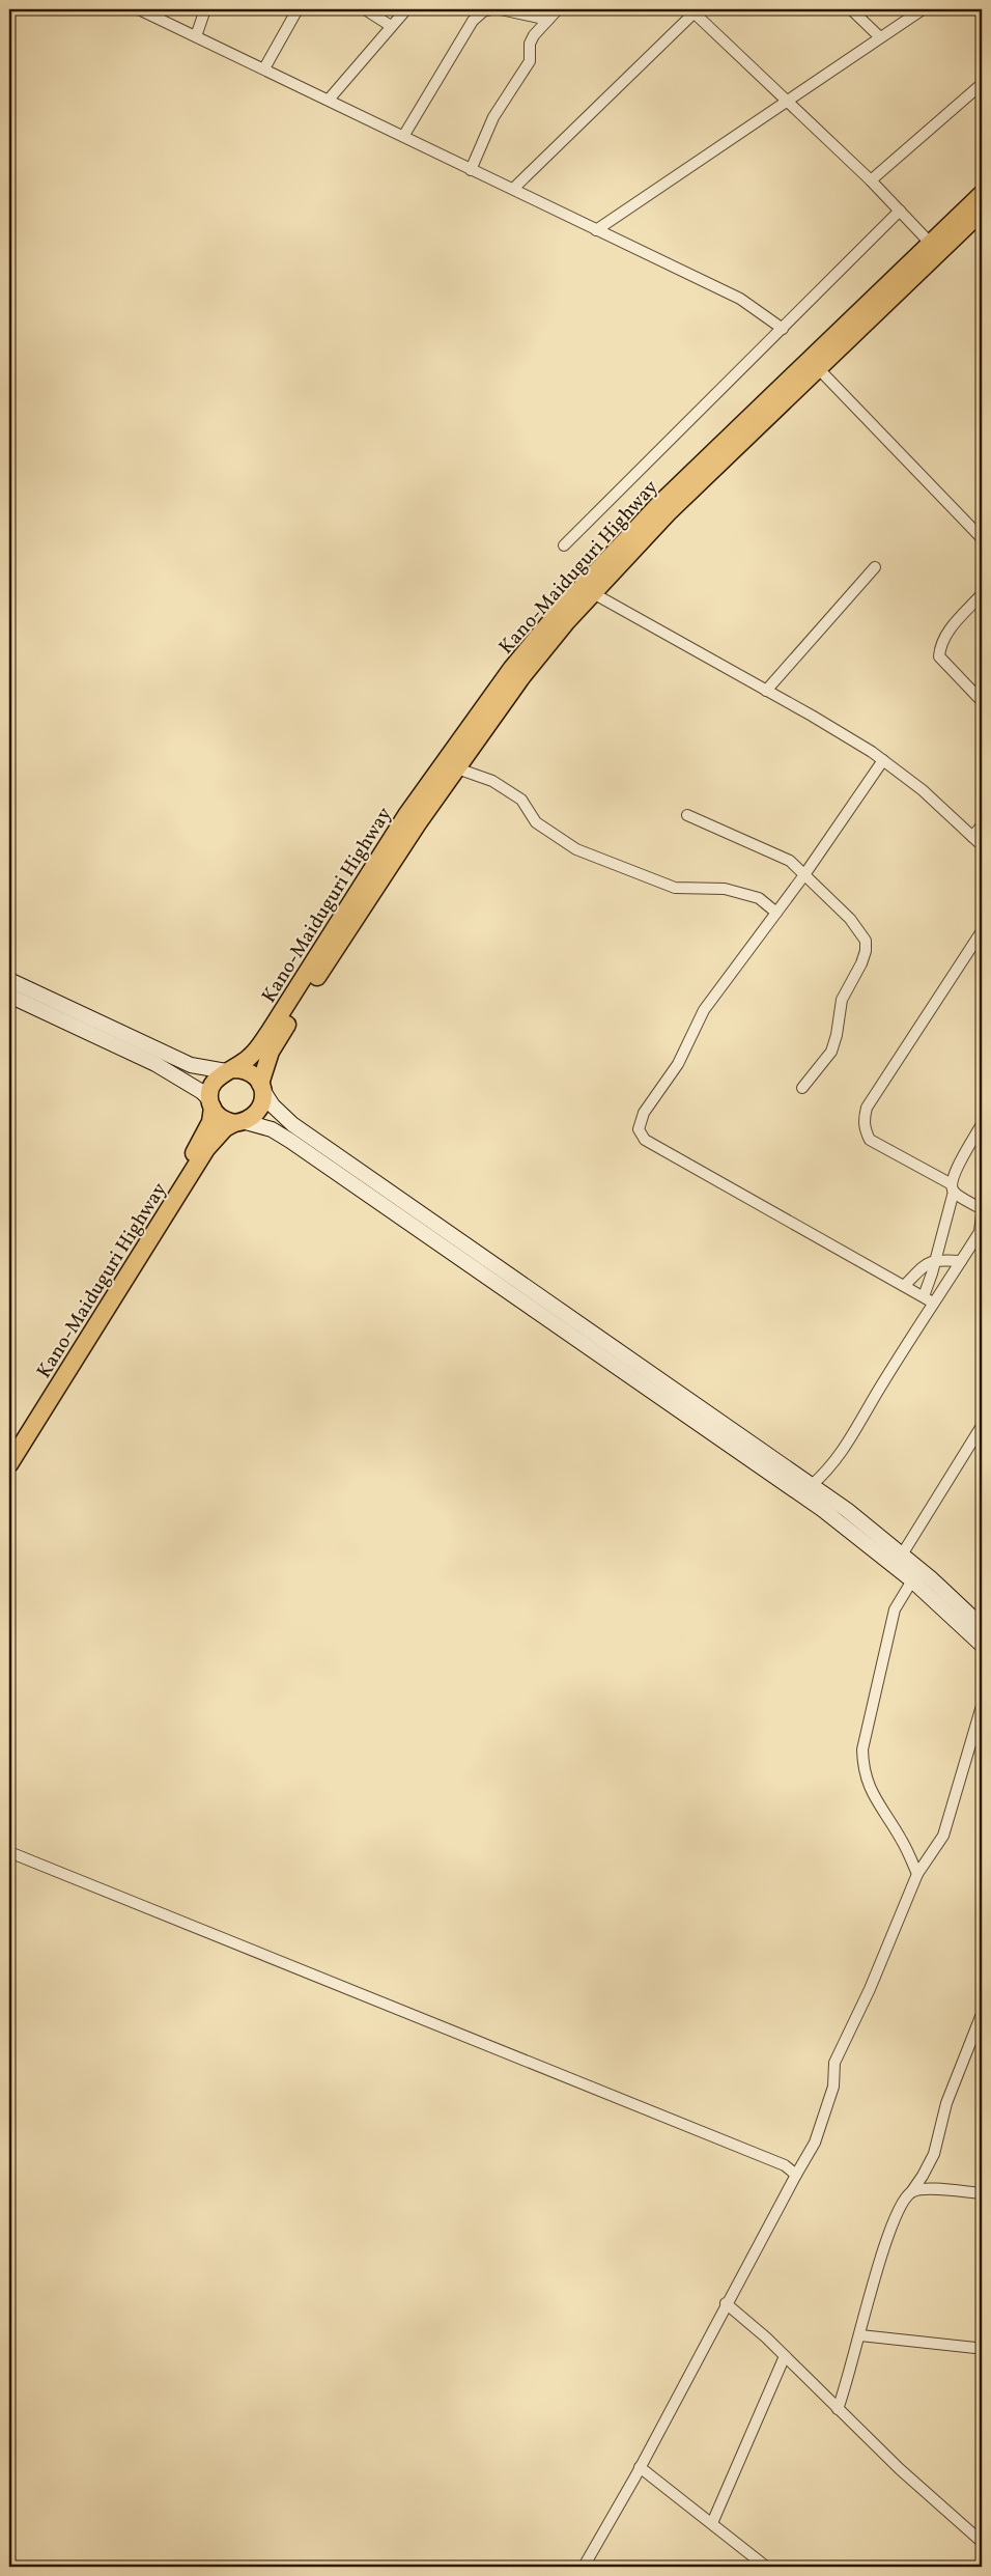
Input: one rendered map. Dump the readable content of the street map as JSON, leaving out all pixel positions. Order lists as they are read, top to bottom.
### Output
{
  "streets": {
    "highway": ["Kano-Maiduguri Highway"]
  }
}
